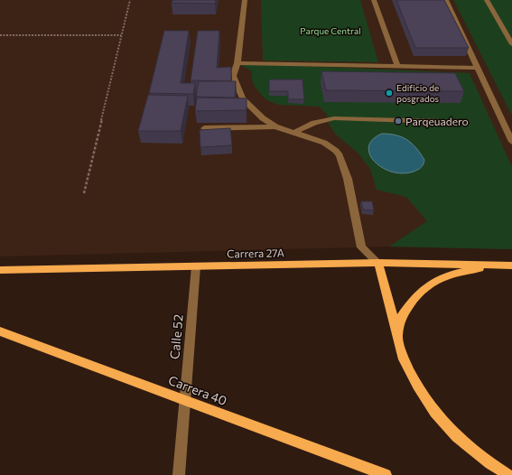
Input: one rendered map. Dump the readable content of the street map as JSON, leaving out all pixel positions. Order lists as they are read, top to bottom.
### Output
{
  "streets": {
    "main road": ["Carrera 27A", "Carrera 40"],
    "street": ["Calle 52"]
  },
  "crossings": [
    ["Carrera 27A", "Calle 52"],
    ["Calle 52", "Carrera 40"]
  ],
  "parks": ["Parque Central"],
  "places": ["Edificio de posgrados", "Parqeuadero"]
}
